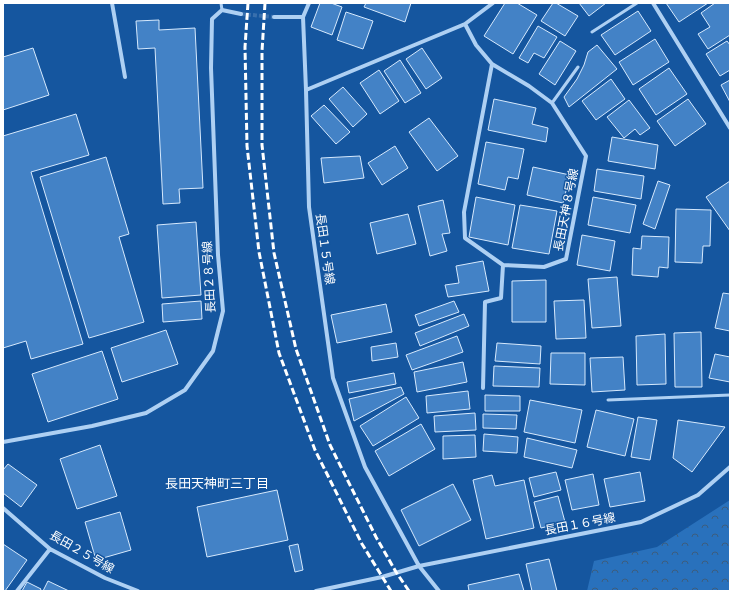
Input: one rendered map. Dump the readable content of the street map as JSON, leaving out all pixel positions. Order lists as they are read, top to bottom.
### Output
{
  "streets": {
    "street": [
      "長田天神８号線",
      "長田１５号線",
      "長田２８号線",
      "長田１６号線",
      "長田２５号線"
    ]
  },
  "crossings": [
    ["長田１５号線", "長田１６号線"]
  ],
  "districts": ["長田天神町三丁目"]
}
